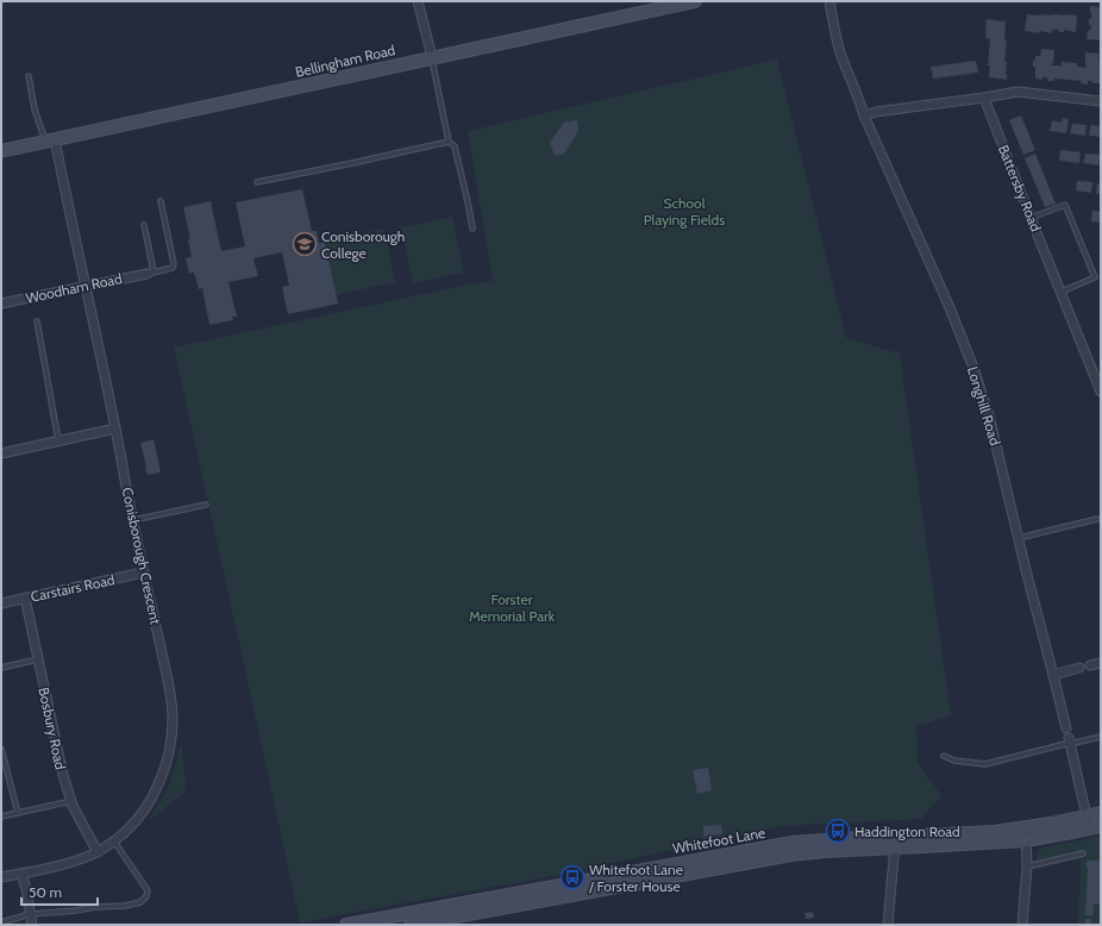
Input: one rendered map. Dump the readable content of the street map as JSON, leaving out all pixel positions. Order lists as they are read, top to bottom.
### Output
{
  "streets": {
    "street": [
      "Bellingham Road",
      "Battersby Road",
      "Woodham Road",
      "Longhill Road",
      "Conisborough Crescent",
      "Carstairs Road",
      "Bosbury Road",
      "Whitefoot Lane"
    ]
  },
  "crossings": [
    ["Bellingham Road", "Conisborough Crescent"],
    ["Woodham Road", "Conisborough Crescent"],
    ["Longhill Road", "Whitefoot Lane"],
    ["Conisborough Crescent", "Carstairs Road"],
    ["Conisborough Crescent", "Bosbury Road"],
    ["Carstairs Road", "Bosbury Road"]
  ],
  "parks": ["School Playing Fields", "Forster Memorial Park"],
  "places": {
    "school or university": ["Conisborough College"],
    "bus stop": ["Haddington Road", "Whitefoot Lane / Forster House"]
  },
  "scale_bar": "50 m"
}
